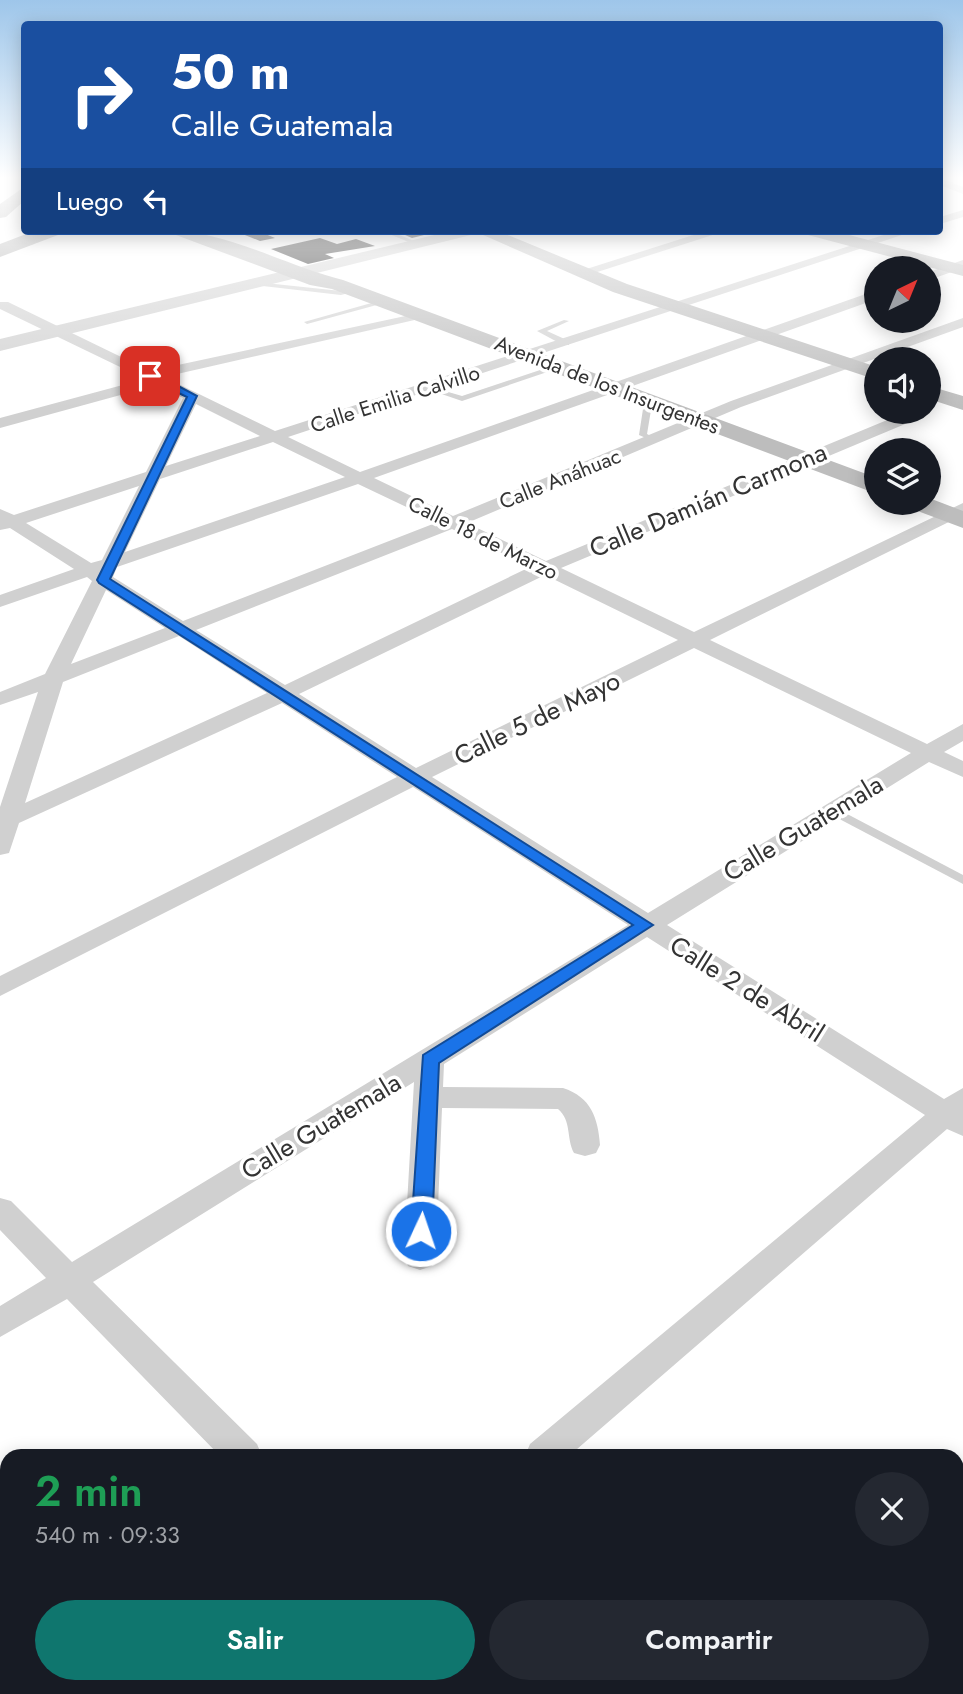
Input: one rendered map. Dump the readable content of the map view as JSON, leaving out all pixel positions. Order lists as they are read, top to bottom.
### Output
{
  "streets": {
    "main road": ["Avenida de los Insurgentes"],
    "street": [
      "Calle Emilia Calvillo",
      "Calle Anáhuac",
      "Calle Damián Carmona",
      "Calle 18 de Marzo",
      "Calle 5 de Mayo",
      "Calle Guatemala",
      "Calle 2 de Abril"
    ]
  },
  "crossings": [
    ["Avenida de los Insurgentes", "Calle Emilia Calvillo"],
    ["Avenida de los Insurgentes", "Calle Anáhuac"],
    ["Avenida de los Insurgentes", "Calle Damián Carmona"],
    ["Calle Emilia Calvillo", "Calle 18 de Marzo"],
    ["Calle Emilia Calvillo", "Calle 2 de Abril"],
    ["Calle Anáhuac", "Calle 18 de Marzo"],
    ["Calle Anáhuac", "Calle 2 de Abril"],
    ["Calle Damián Carmona", "Calle 18 de Marzo"],
    ["Calle Damián Carmona", "Calle 2 de Abril"],
    ["Calle 18 de Marzo", "Calle 5 de Mayo"],
    ["Calle 18 de Marzo", "Calle Guatemala"],
    ["Calle 5 de Mayo", "Calle 2 de Abril"],
    ["Calle Guatemala", "Calle 2 de Abril"]
  ],
  "north": "top right",
  "page": {
    "turn": ["50 m", "Calle Guatemala"],
    "then": "Luego",
    "heading": ["2 min", "540 m · 09:33"],
    "buttons": ["Salir", "Compartir"]
  }
}
